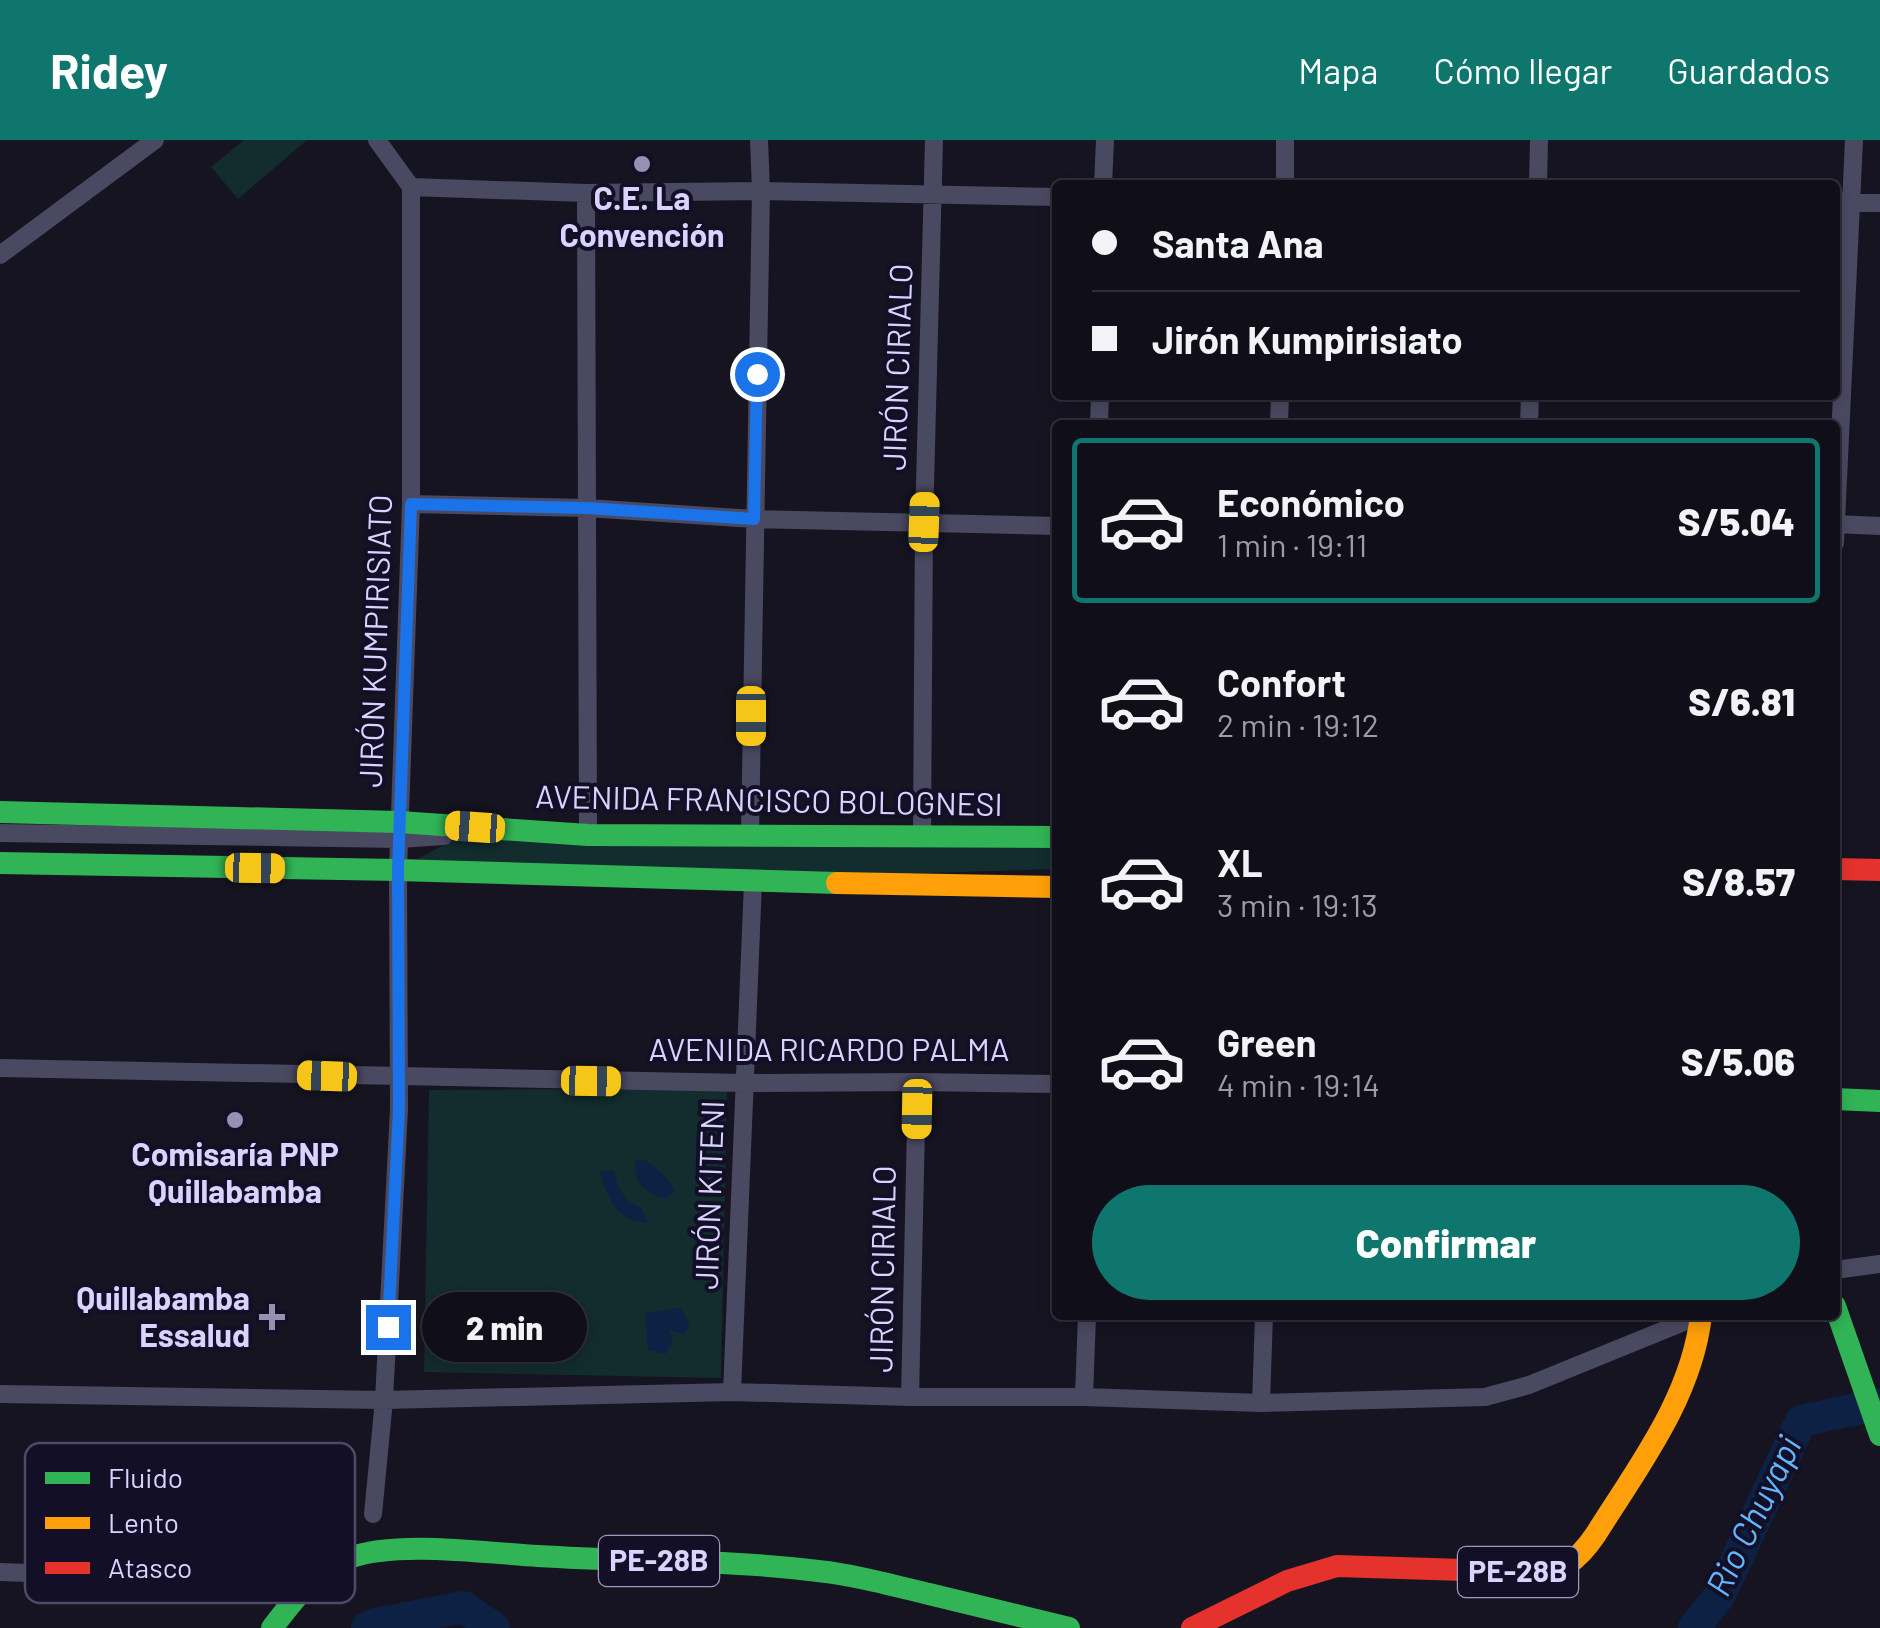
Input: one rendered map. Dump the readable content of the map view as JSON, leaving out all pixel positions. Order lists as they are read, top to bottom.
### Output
{
  "streets": {
    "main road": ["AVENIDA FRANCISCO BOLOGNESI", "PE-28B"],
    "street": [
      "JIRÓN CIRIALO",
      "JIRÓN KUMPIRISIATO",
      "AVENIDA RICARDO PALMA",
      "JIRÓN KITENI"
    ]
  },
  "crossings": [
    ["JIRÓN CIRIALO", "AVENIDA FRANCISCO BOLOGNESI"],
    ["JIRÓN CIRIALO", "AVENIDA RICARDO PALMA"],
    ["JIRÓN KUMPIRISIATO", "AVENIDA FRANCISCO BOLOGNESI"],
    ["JIRÓN KUMPIRISIATO", "AVENIDA RICARDO PALMA"],
    ["AVENIDA RICARDO PALMA", "JIRÓN KITENI"]
  ],
  "water": ["Rio Chuyapi"],
  "places": {
    "other": ["C.E. La Convención", "Comisaría PNP Quillabamba"],
    "health": ["Quillabamba Essalud"]
  },
  "legend": ["Fluido", "Lento", "Atasco"],
  "page": {
    "header": "Ridey",
    "nav": ["Mapa", "Cómo llegar", "Guardados"],
    "banner": ["Santa Ana", "Jirón Kumpirisiato"],
    "list": [
      {
        "name": "Económico",
        "note": "1 min · 19:11",
        "value": "S/5.04"
      },
      {
        "name": "Confort",
        "note": "2 min · 19:12",
        "value": "S/6.81"
      },
      {
        "name": "XL",
        "note": "3 min · 19:13",
        "value": "S/8.57"
      },
      {
        "name": "Green",
        "note": "4 min · 19:14",
        "value": "S/5.06"
      }
    ],
    "buttons": "Confirmar",
    "bubble": "2 min"
  }
}
